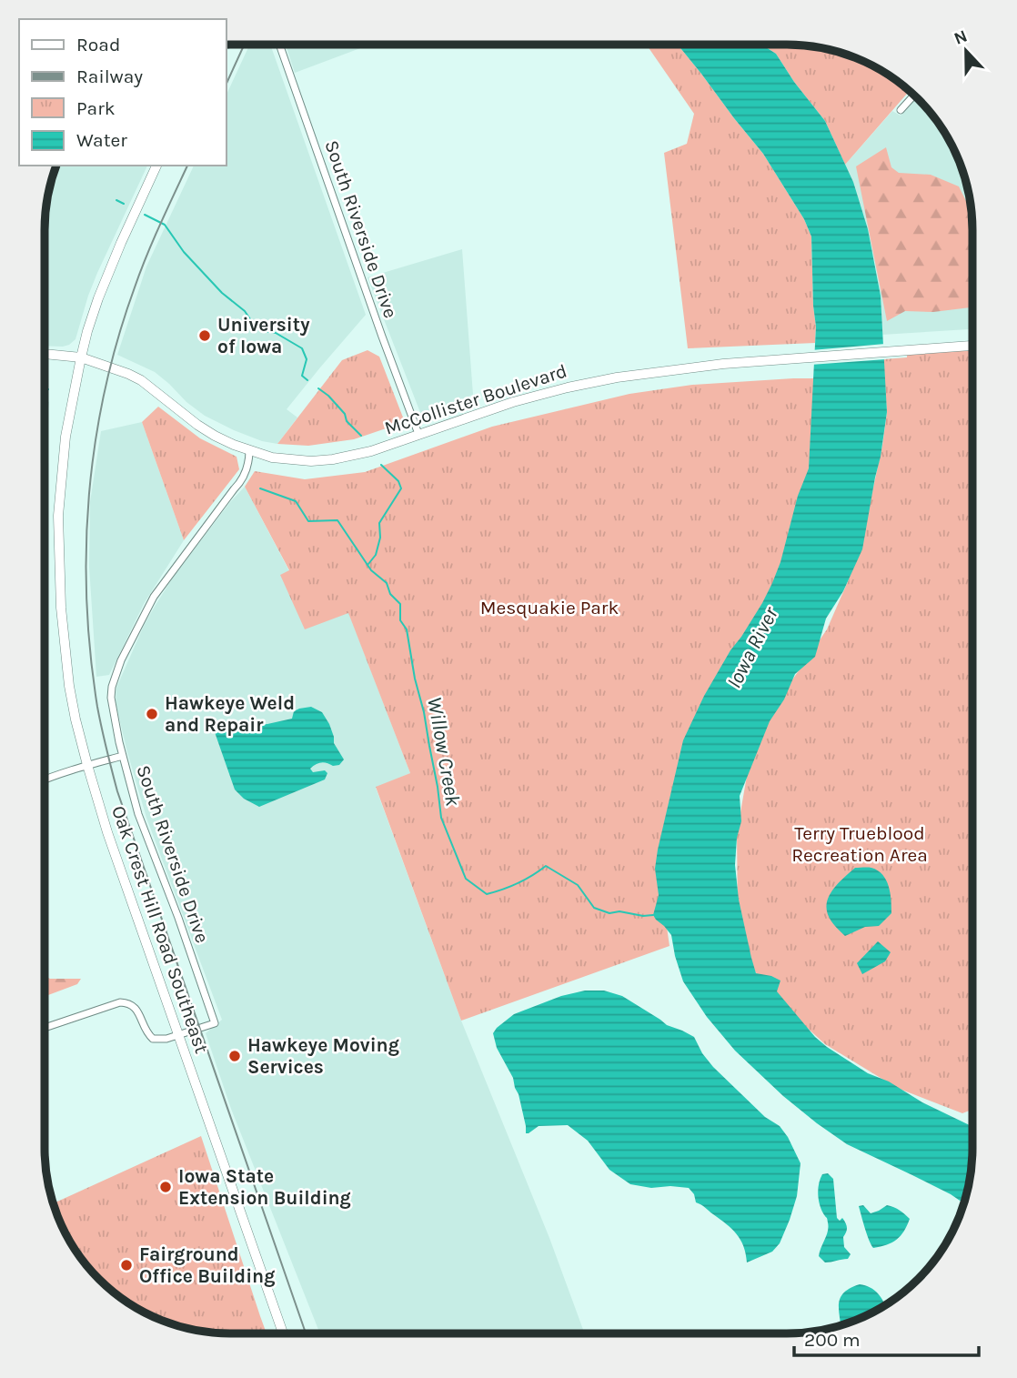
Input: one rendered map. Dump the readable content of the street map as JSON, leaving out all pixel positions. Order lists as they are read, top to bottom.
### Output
{
  "streets": {
    "main road": ["McCollister Boulevard", "Oak Crest Hill Road Southeast"],
    "street": ["South Riverside Drive"]
  },
  "crossings": [
    ["South Riverside Drive", "McCollister Boulevard"],
    ["South Riverside Drive", "Oak Crest Hill Road Southeast"],
    ["McCollister Boulevard", "Oak Crest Hill Road Southeast"]
  ],
  "water": ["Iowa River", "Willow Creek"],
  "parks": ["Mesquakie Park", "Terry Trueblood Recreation Area"],
  "places": [
    "University of Iowa",
    "Hawkeye Weld and Repair",
    "Hawkeye Moving Services",
    "Iowa State Extension Building",
    "Fairground Office Building"
  ],
  "legend": [
    "Road",
    "Railway",
    "Park",
    "Water"
  ],
  "scale_bar": "200 m",
  "north": "top"
}
